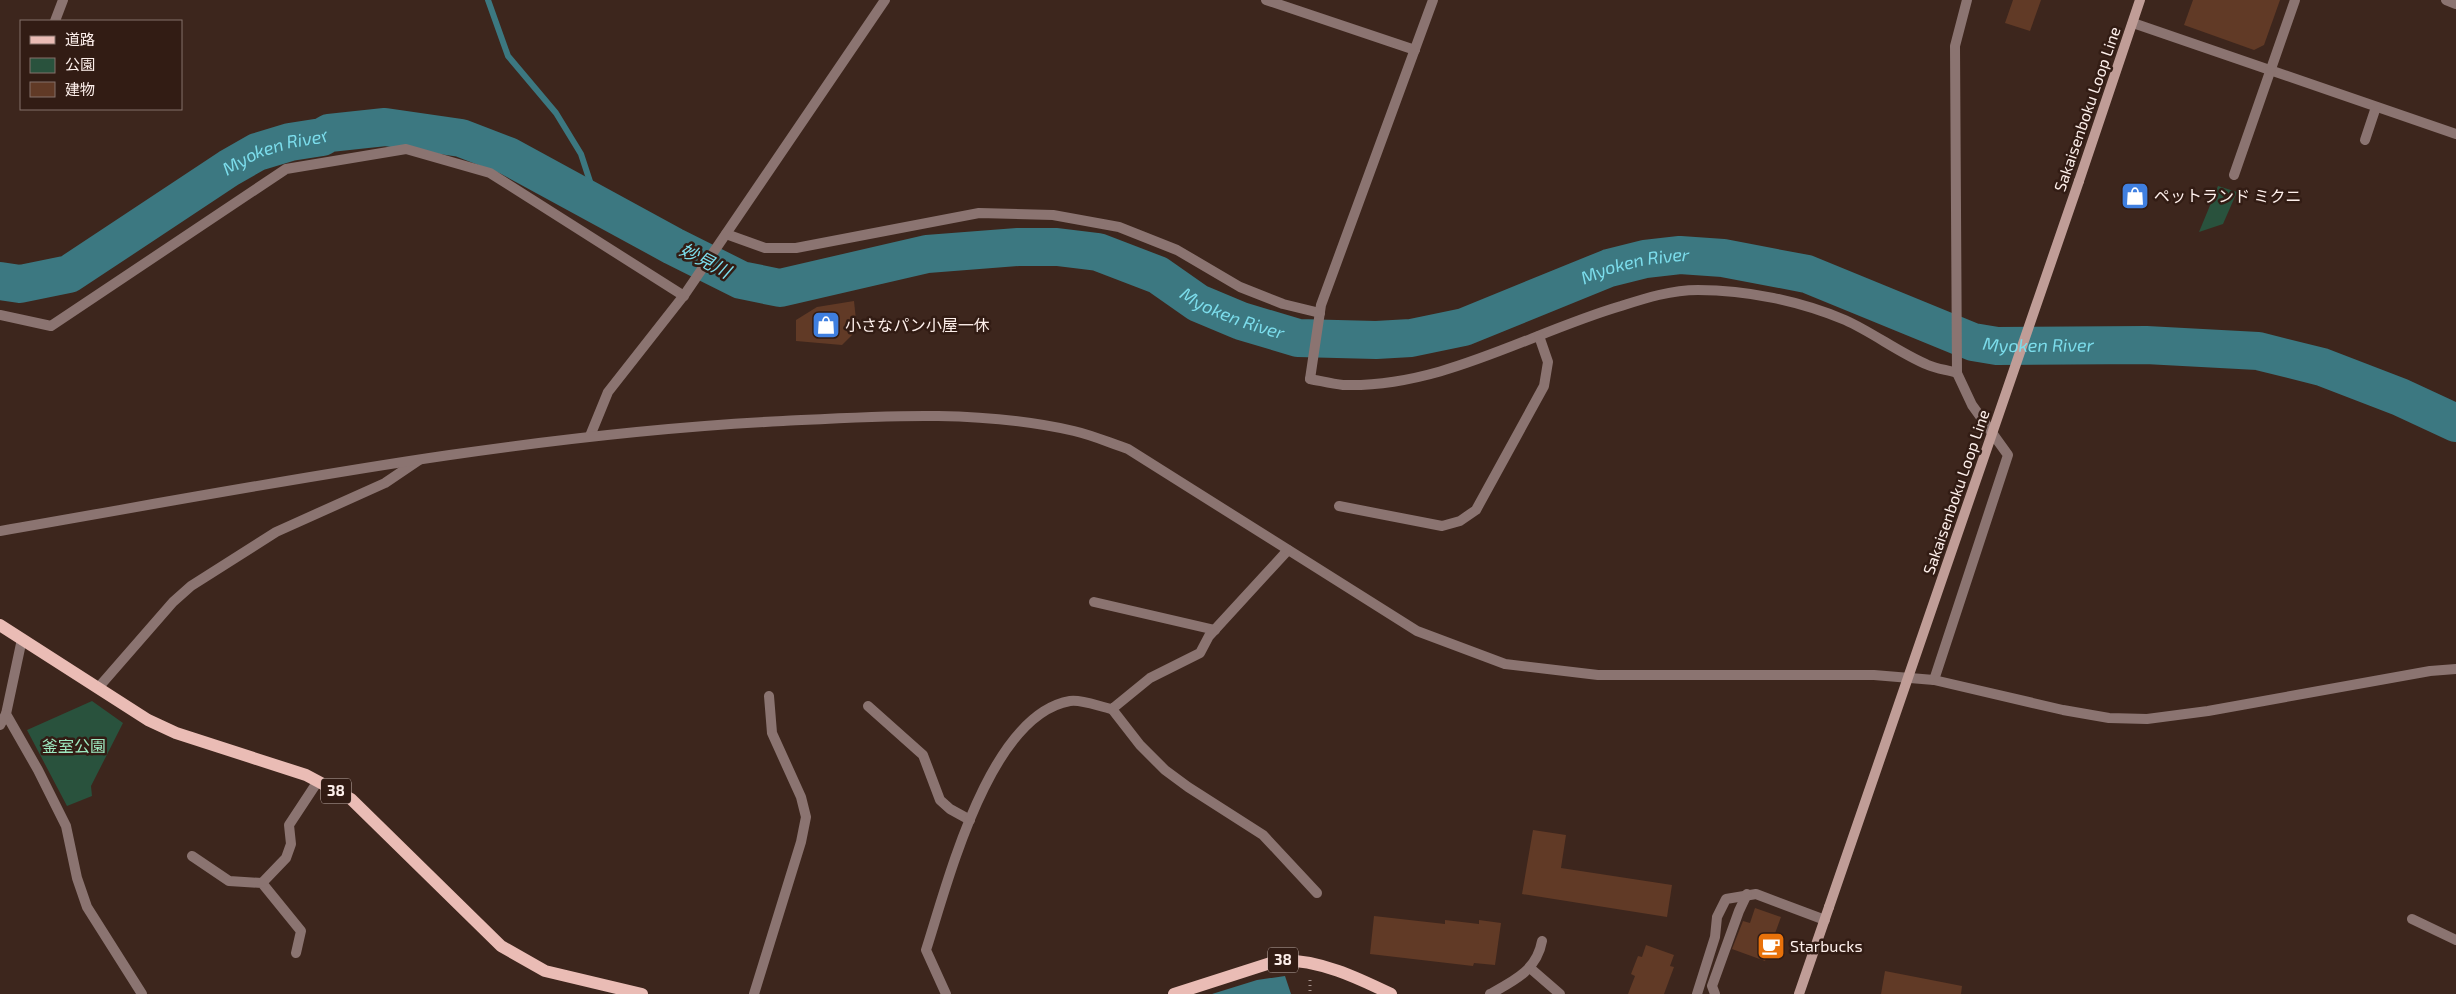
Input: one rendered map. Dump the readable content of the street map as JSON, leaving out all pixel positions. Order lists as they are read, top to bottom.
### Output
{
  "streets": {
    "main road": ["Sakaisenboku Loop Line", "38"]
  },
  "water": ["Myoken River", "妙見川"],
  "parks": ["釜室公園"],
  "places": {
    "shop": ["ペットランド ミクニ", "小さなパン小屋一休"],
    "cafe": ["Starbucks"]
  },
  "legend": ["道路", "公園", "建物"]
}
